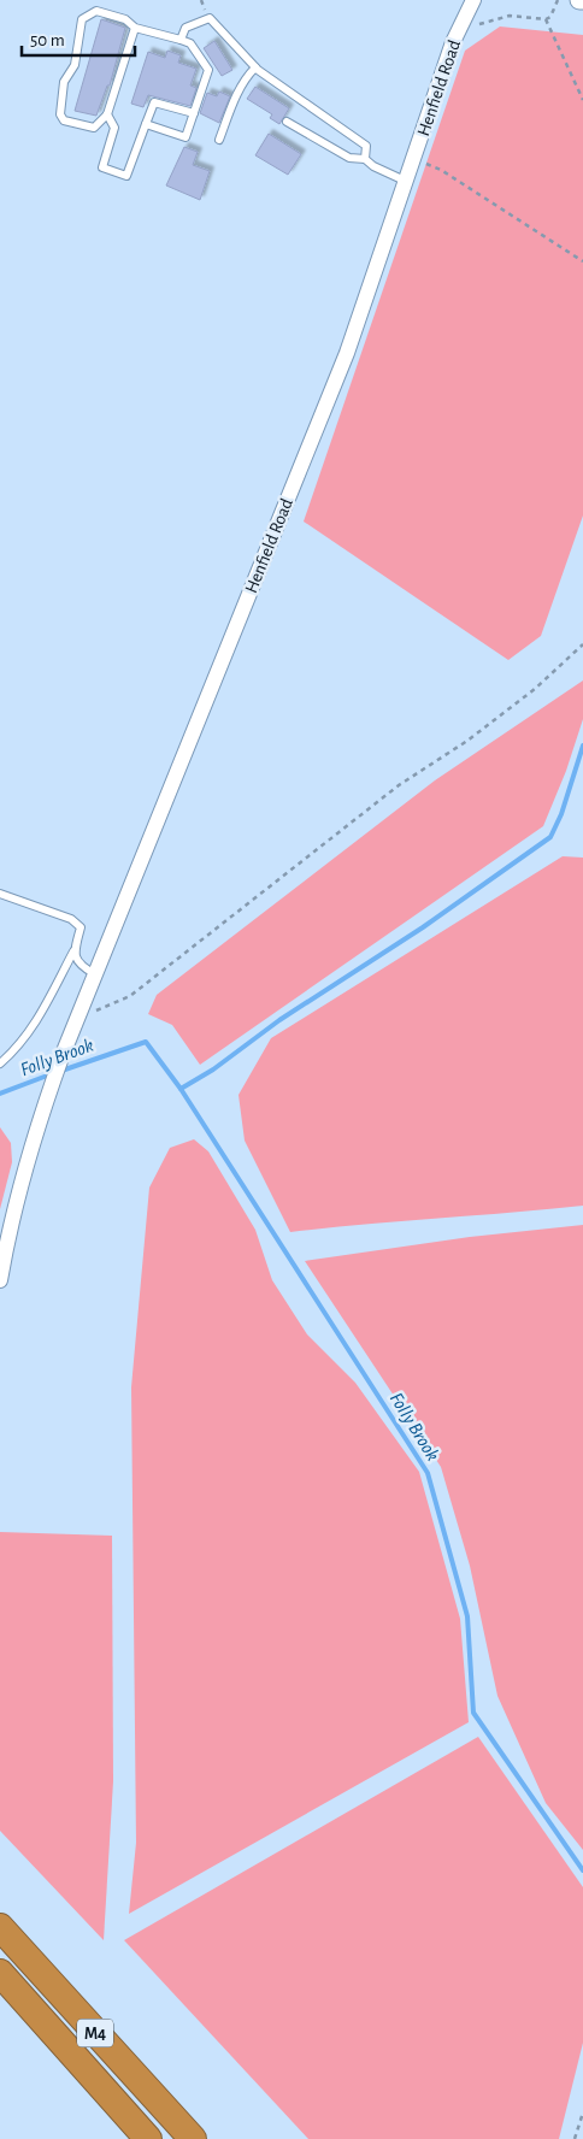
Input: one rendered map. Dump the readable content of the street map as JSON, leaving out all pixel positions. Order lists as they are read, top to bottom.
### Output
{
  "streets": {
    "highway": ["M4"],
    "street": ["Henfield Road"]
  },
  "water": ["Folly Brook"],
  "scale_bar": "50 m"
}
